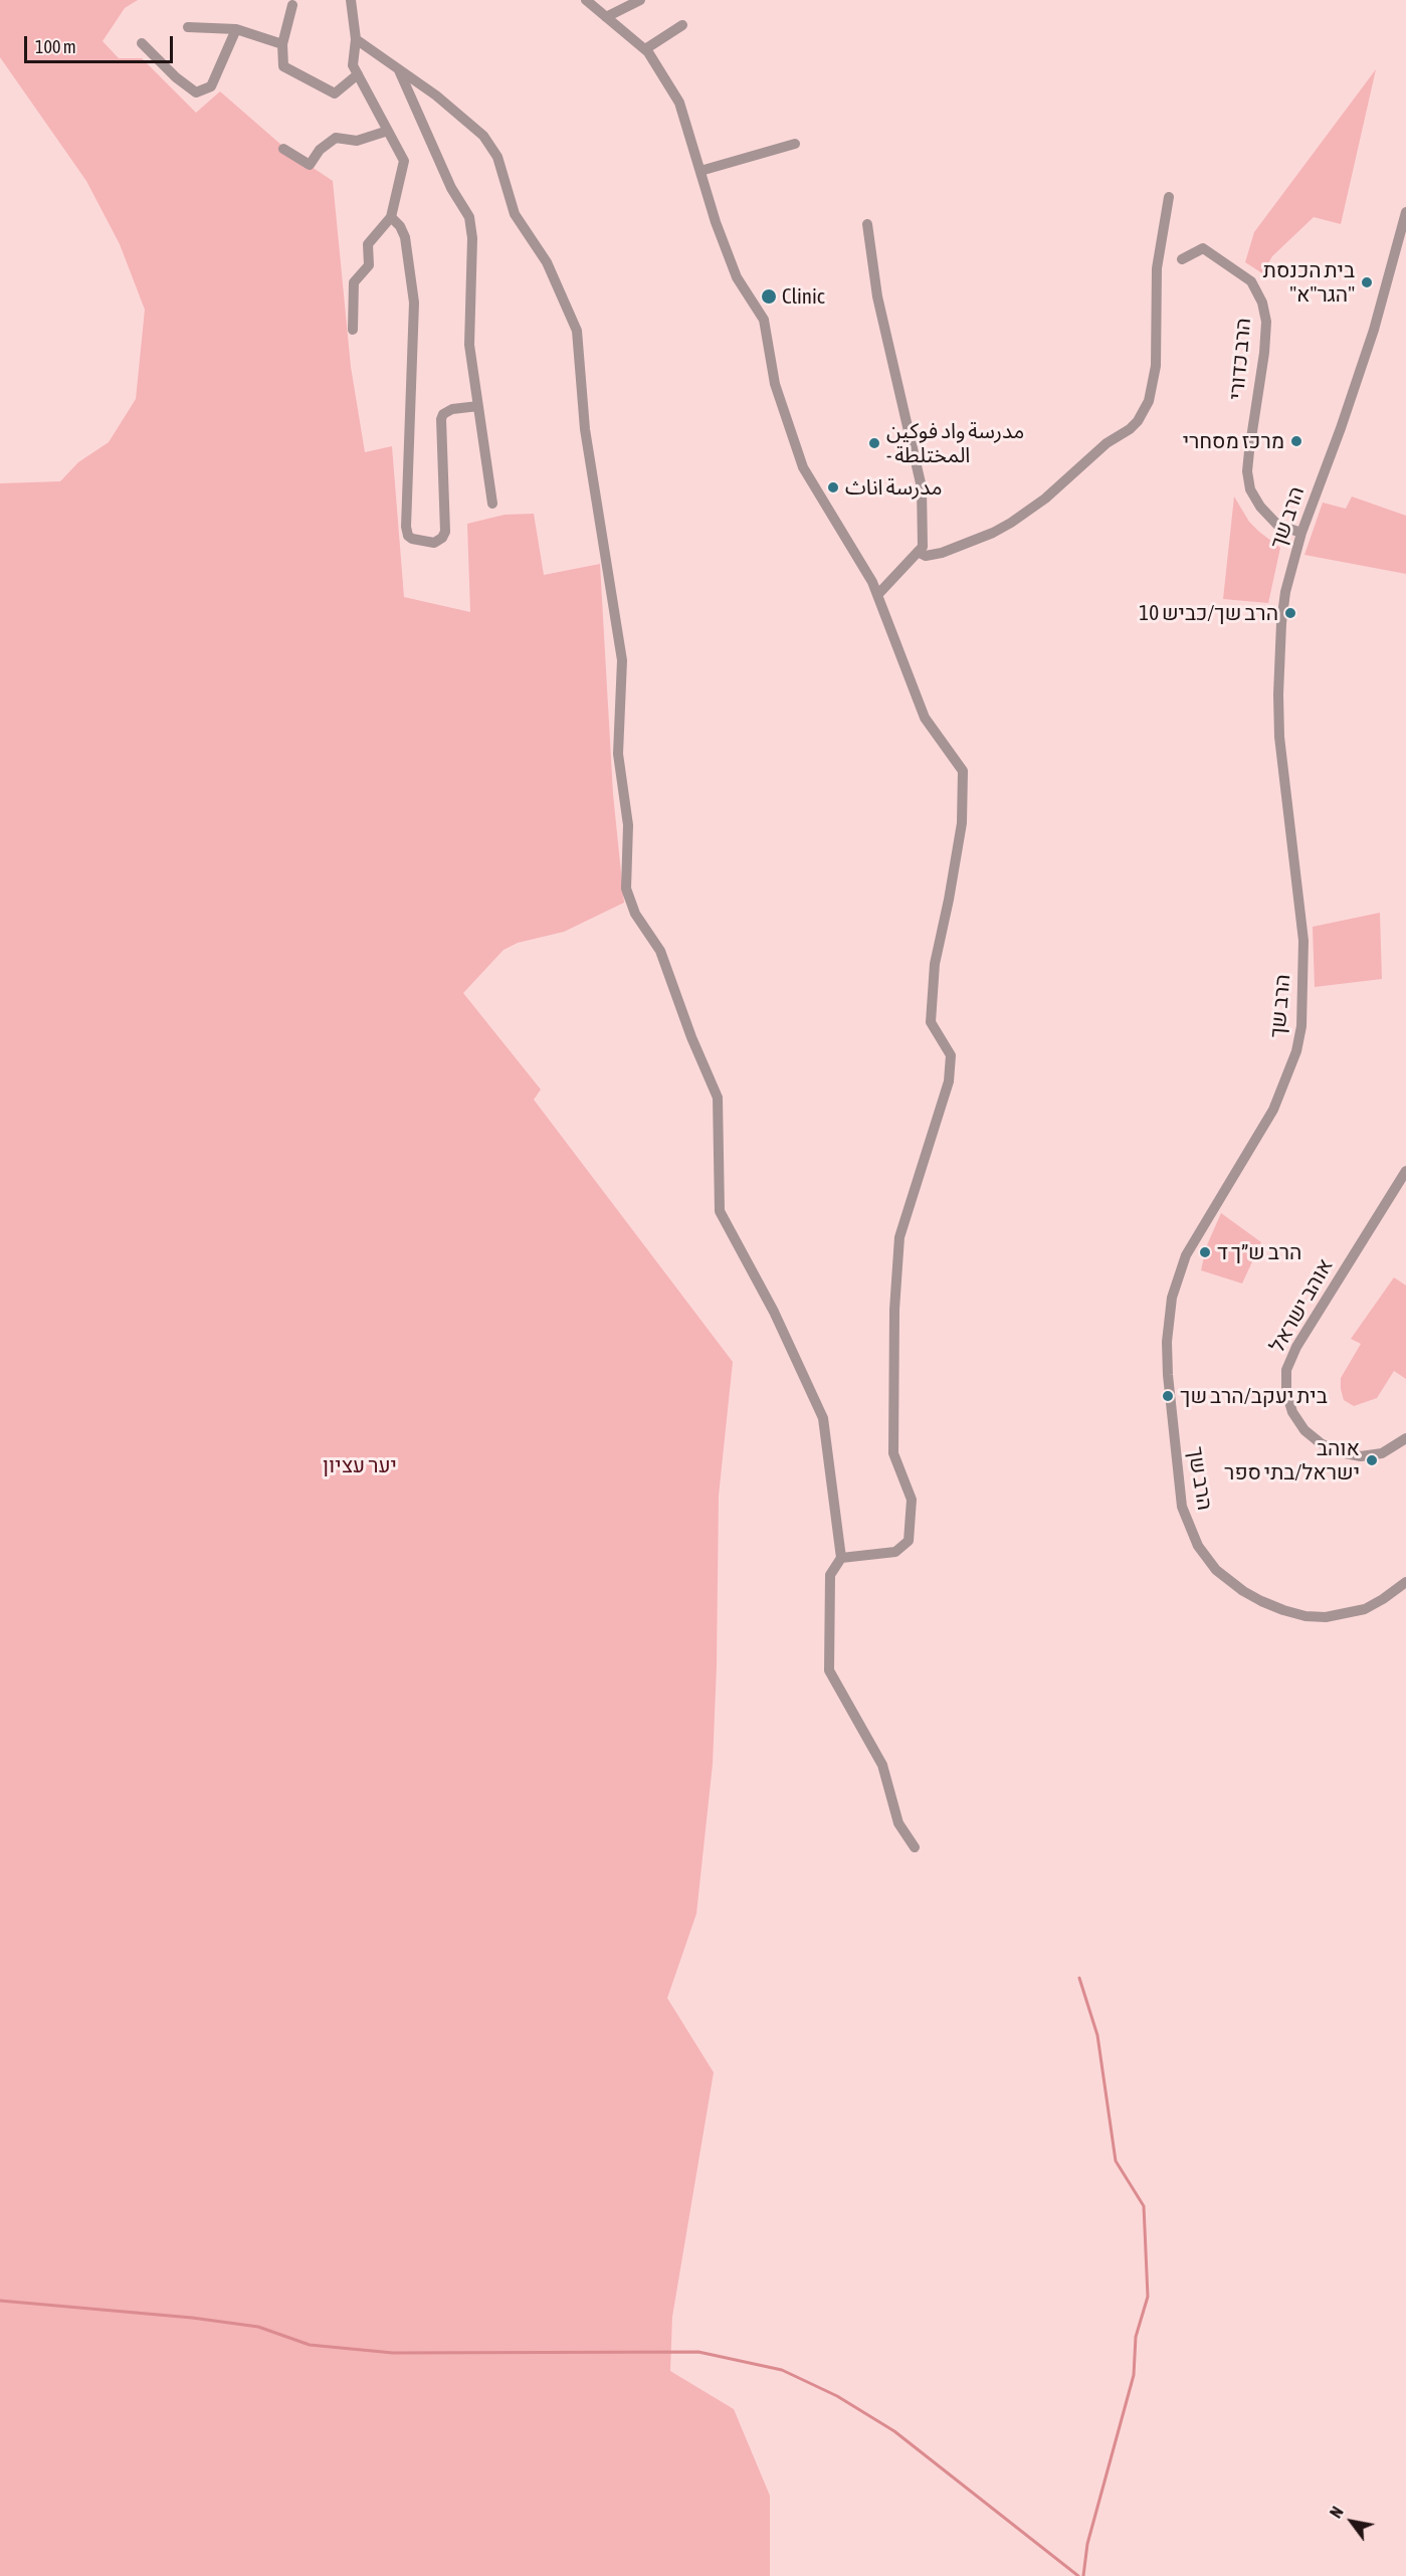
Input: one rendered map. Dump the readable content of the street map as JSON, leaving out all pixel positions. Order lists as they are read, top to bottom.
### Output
{
  "streets": {
    "street": ["הרב כדורי", "הרב שך", "אוהב ישראל"]
  },
  "crossings": [
    ["הרב כדורי", "הרב שך"]
  ],
  "parks": ["יער עציון"],
  "places": [
    "בית הכנסת \"הגר\"א\"",
    "Clinic",
    "מרכז מסחרי",
    "مدرسة واد فوكين - المختلطة",
    "مدرسة اناث",
    "הרב שך/כביש 10",
    "הרב ש״ך ד",
    "בית יעקב/הרב שך",
    "אוהב ישראל/בתי ספר"
  ],
  "scale_bar": "100 m",
  "north": "top left"
}
